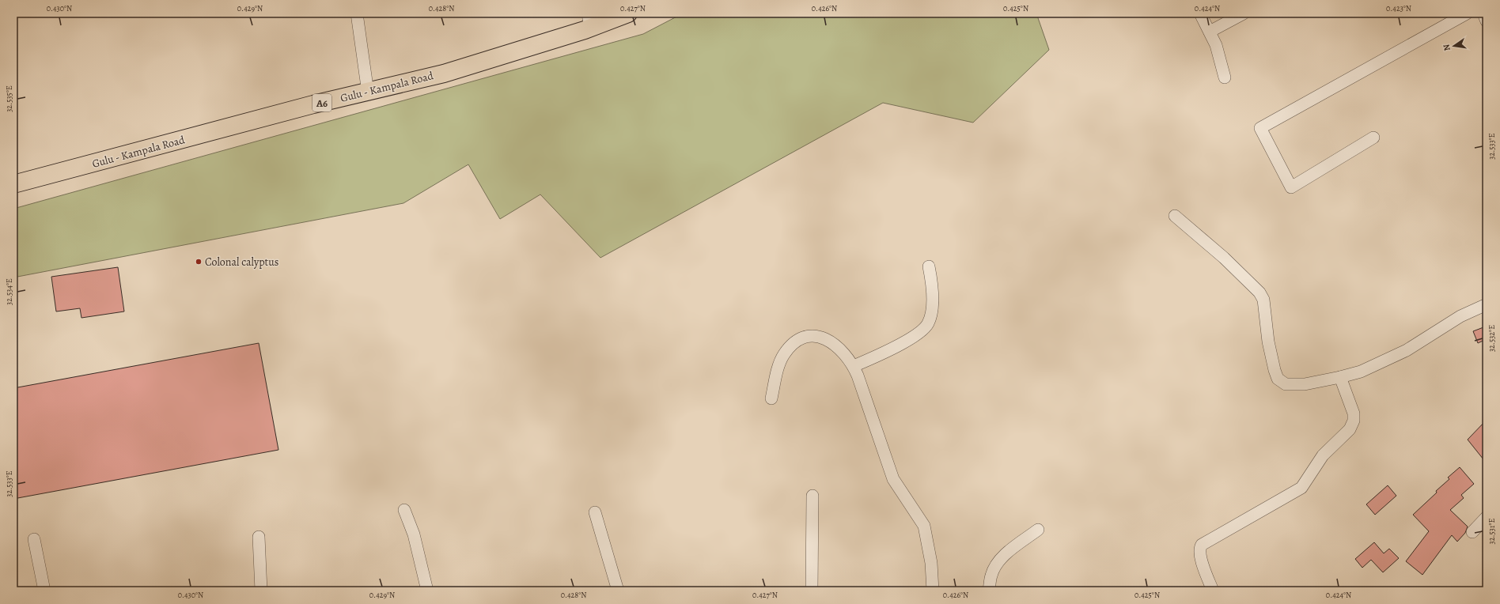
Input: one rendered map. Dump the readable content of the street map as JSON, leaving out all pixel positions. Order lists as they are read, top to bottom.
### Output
{
  "streets": {
    "main road": ["Gulu - Kampala Road", "A6"]
  },
  "places": ["Colonal calyptus"],
  "north": "left",
  "coordinates": [
    "0.430°N",
    "0.429°N",
    "0.428°N",
    "0.427°N",
    "0.426°N",
    "0.425°N",
    "0.424°N",
    "0.423°N",
    "32.535°E",
    "32.533°E",
    "32.534°E",
    "32.532°E",
    "32.531°E"
  ]
}
